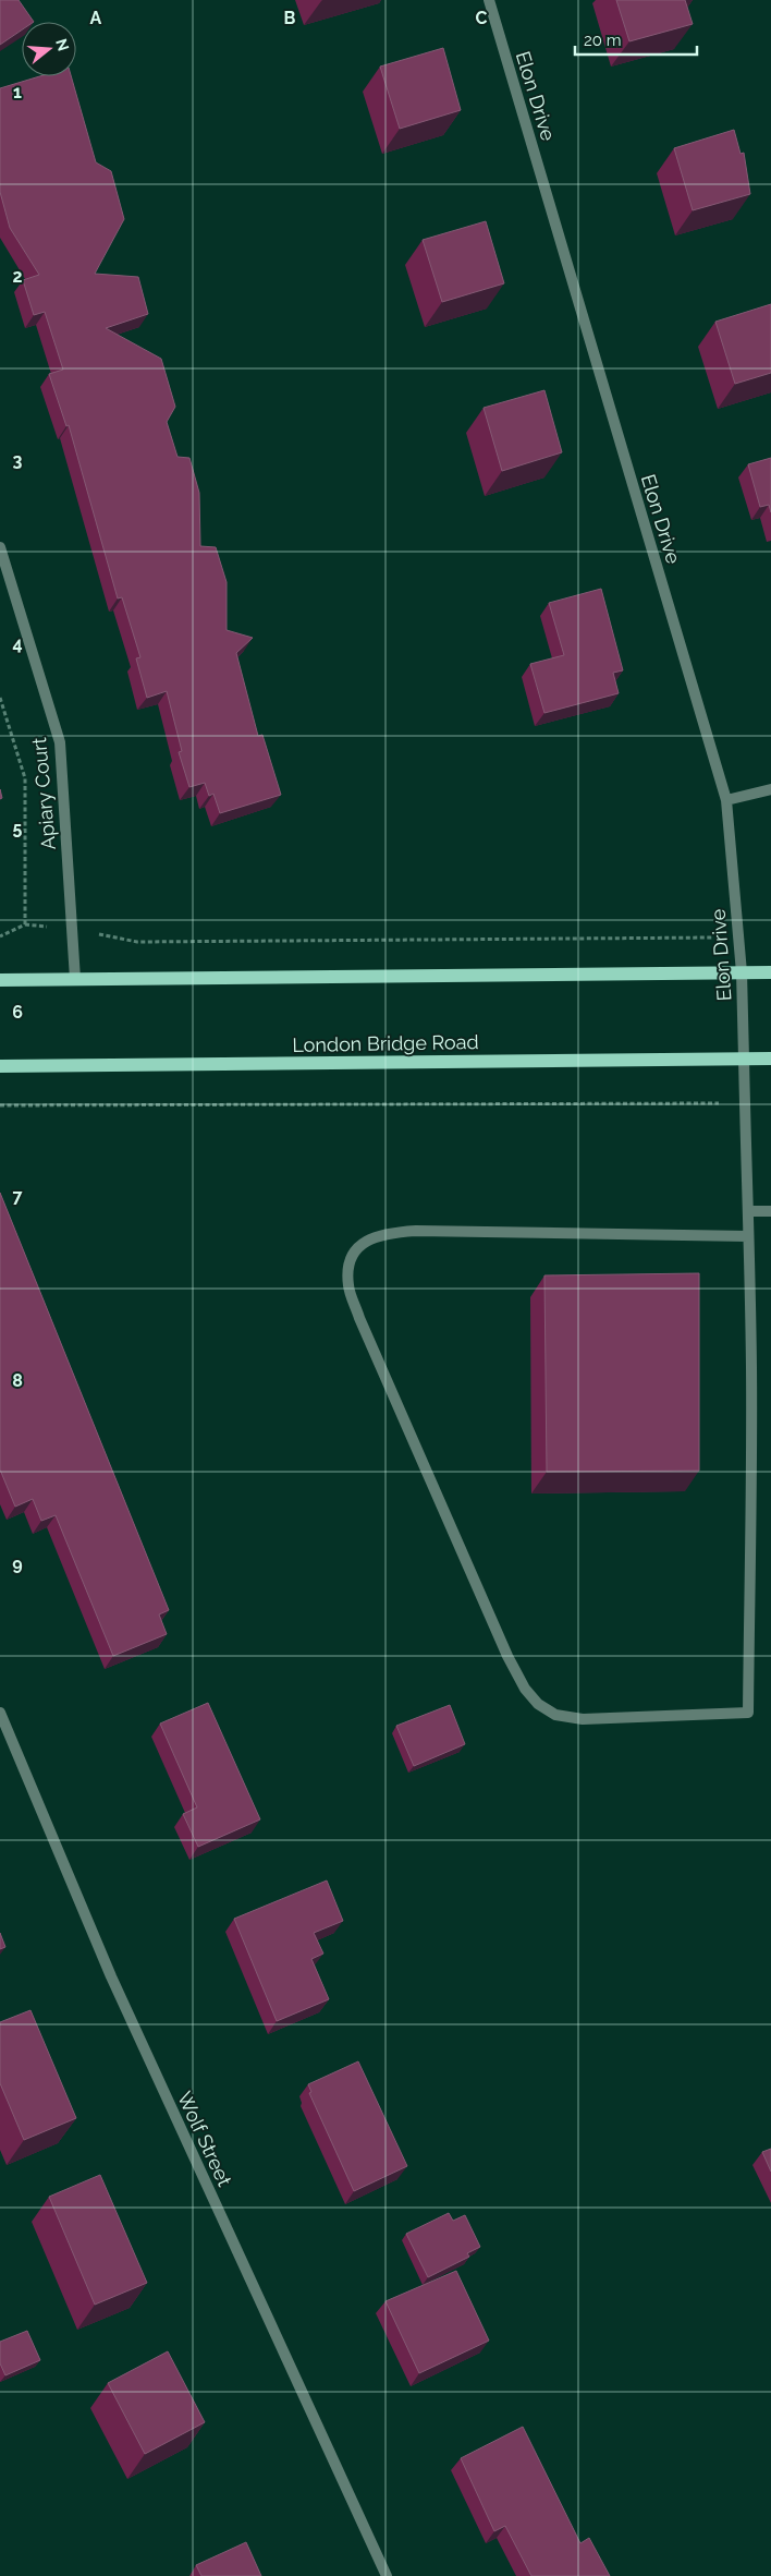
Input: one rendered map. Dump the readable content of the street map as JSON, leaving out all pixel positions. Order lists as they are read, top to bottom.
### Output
{
  "streets": {
    "main road": ["London Bridge Road"],
    "street": ["Elon Drive", "Apiary Court", "Wolf Street"]
  },
  "crossings": [
    ["Elon Drive", "London Bridge Road"]
  ],
  "scale_bar": "20 m",
  "north": "right",
  "grid": {
    "columns": ["A", "B", "C"],
    "rows": [
      "1",
      "2",
      "3",
      "4",
      "5",
      "6",
      "7",
      "8",
      "9"
    ]
  }
}
